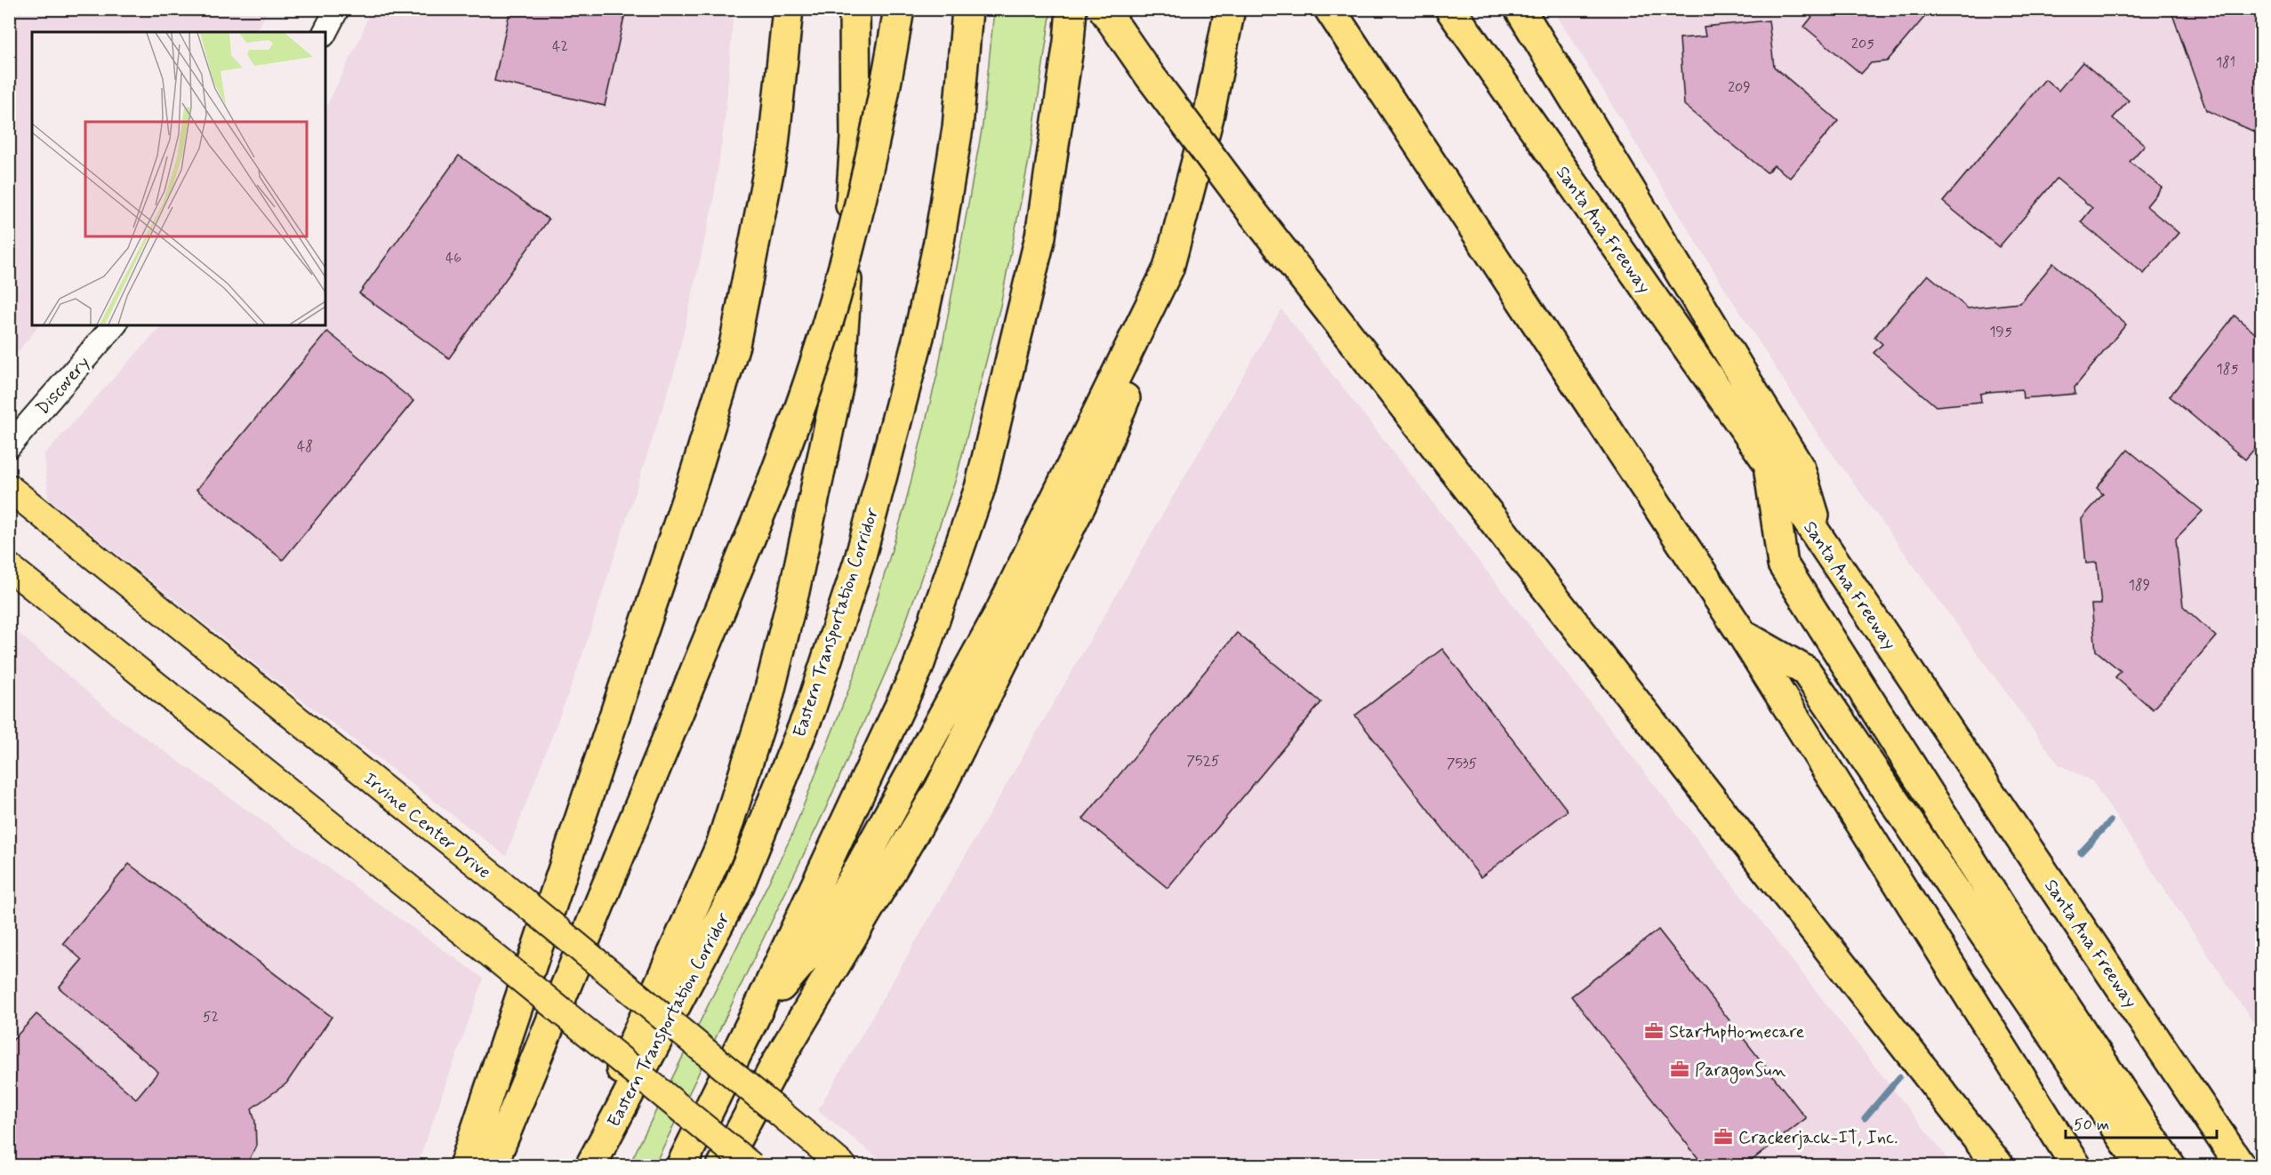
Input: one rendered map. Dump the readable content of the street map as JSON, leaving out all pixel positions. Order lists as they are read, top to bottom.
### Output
{
  "streets": {
    "highway": ["Santa Ana Freeway", "Eastern Transportation Corridor"],
    "main road": ["Irvine Center Drive"],
    "street": ["Discovery"]
  },
  "places": {
    "office": ["StartupHomecare", "ParagonSun", "Crackerjack-IT, Inc."]
  },
  "house_numbers": [
    "205",
    "42",
    "181",
    "209",
    "46",
    "195",
    "185",
    "48",
    "189",
    "7525",
    "7535",
    "52"
  ],
  "scale_bar": "50 m"
}
